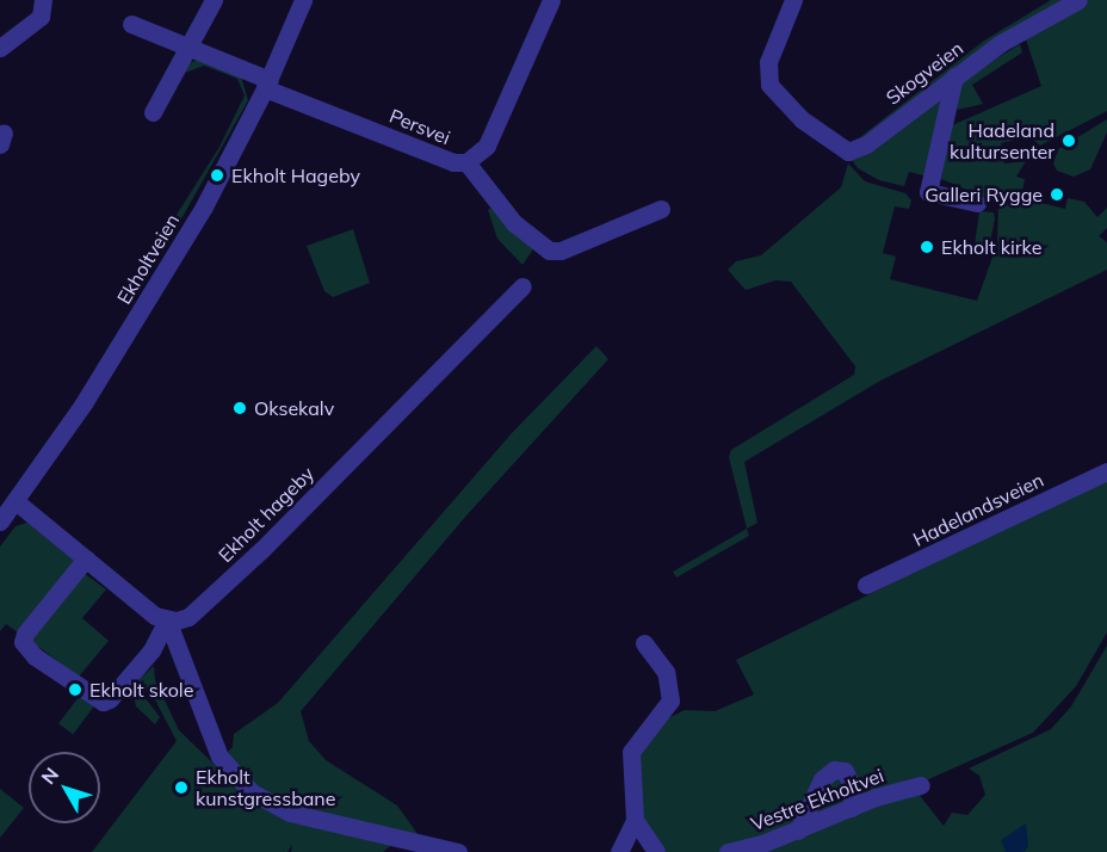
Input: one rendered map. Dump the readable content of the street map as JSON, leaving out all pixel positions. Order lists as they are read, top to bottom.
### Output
{
  "streets": {
    "street": [
      "Skogveien",
      "Persvei",
      "Ekholtveien",
      "Hadelandsveien",
      "Ekholt hageby",
      "Vestre Ekholtvei"
    ]
  },
  "crossings": [
    ["Persvei", "Ekholtveien"]
  ],
  "places": [
    "Hadeland kultursenter",
    "Ekholt Hageby",
    "Galleri Rygge",
    "Ekholt kirke",
    "Oksekalv",
    "Ekholt skole",
    "Ekholt kunstgressbane"
  ],
  "north": "top left"
}
